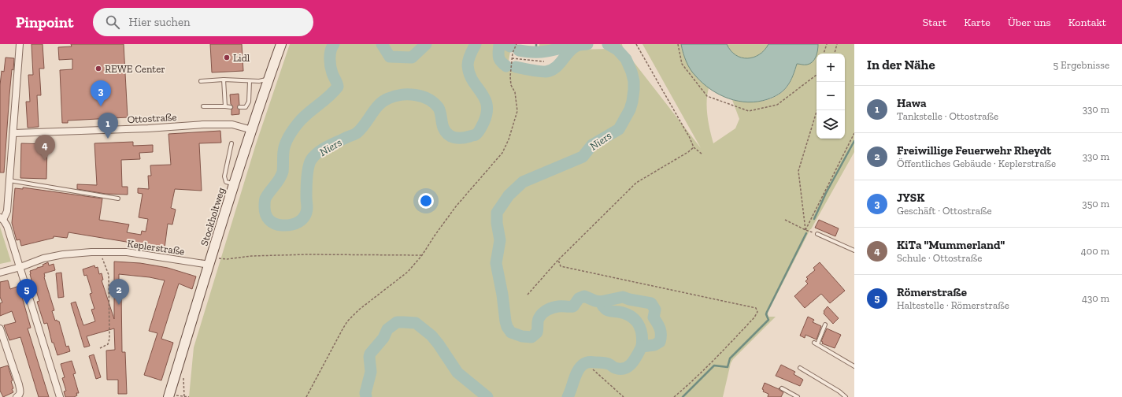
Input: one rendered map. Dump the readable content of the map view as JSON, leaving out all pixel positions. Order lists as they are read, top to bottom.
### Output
{
  "streets": {
    "main road": ["Stockholtweg"],
    "street": ["Ottostraße", "Keplerstraße"]
  },
  "crossings": [
    ["Ottostraße", "Stockholtweg"],
    ["Stockholtweg", "Keplerstraße"]
  ],
  "water": ["Niers"],
  "places": ["Lidl", "REWE Center"],
  "page": {
    "header": "Pinpoint",
    "search": "Hier suchen",
    "nav": [
      "Start",
      "Karte",
      "Über uns",
      "Kontakt"
    ],
    "heading": ["In der Nähe", "5 Ergebnisse"],
    "map_buttons": ["+", "−"],
    "pins": [
      "3",
      "1",
      "4",
      "2",
      "5"
    ],
    "list": [
      {
        "mark": "1",
        "name": "Hawa",
        "note": "Tankstelle · Ottostraße",
        "value": "330 m"
      },
      {
        "mark": "2",
        "name": "Freiwillige Feuerwehr Rheydt",
        "note": "Öffentliches Gebäude · Keplerstraße",
        "value": "330 m"
      },
      {
        "mark": "3",
        "name": "JYSK",
        "note": "Geschäft · Ottostraße",
        "value": "350 m"
      },
      {
        "mark": "4",
        "name": "KiTa \"Mummerland\"",
        "note": "Schule · Ottostraße",
        "value": "400 m"
      },
      {
        "mark": "5",
        "name": "Römerstraße",
        "note": "Haltestelle · Römerstraße",
        "value": "430 m"
      }
    ]
  }
}
